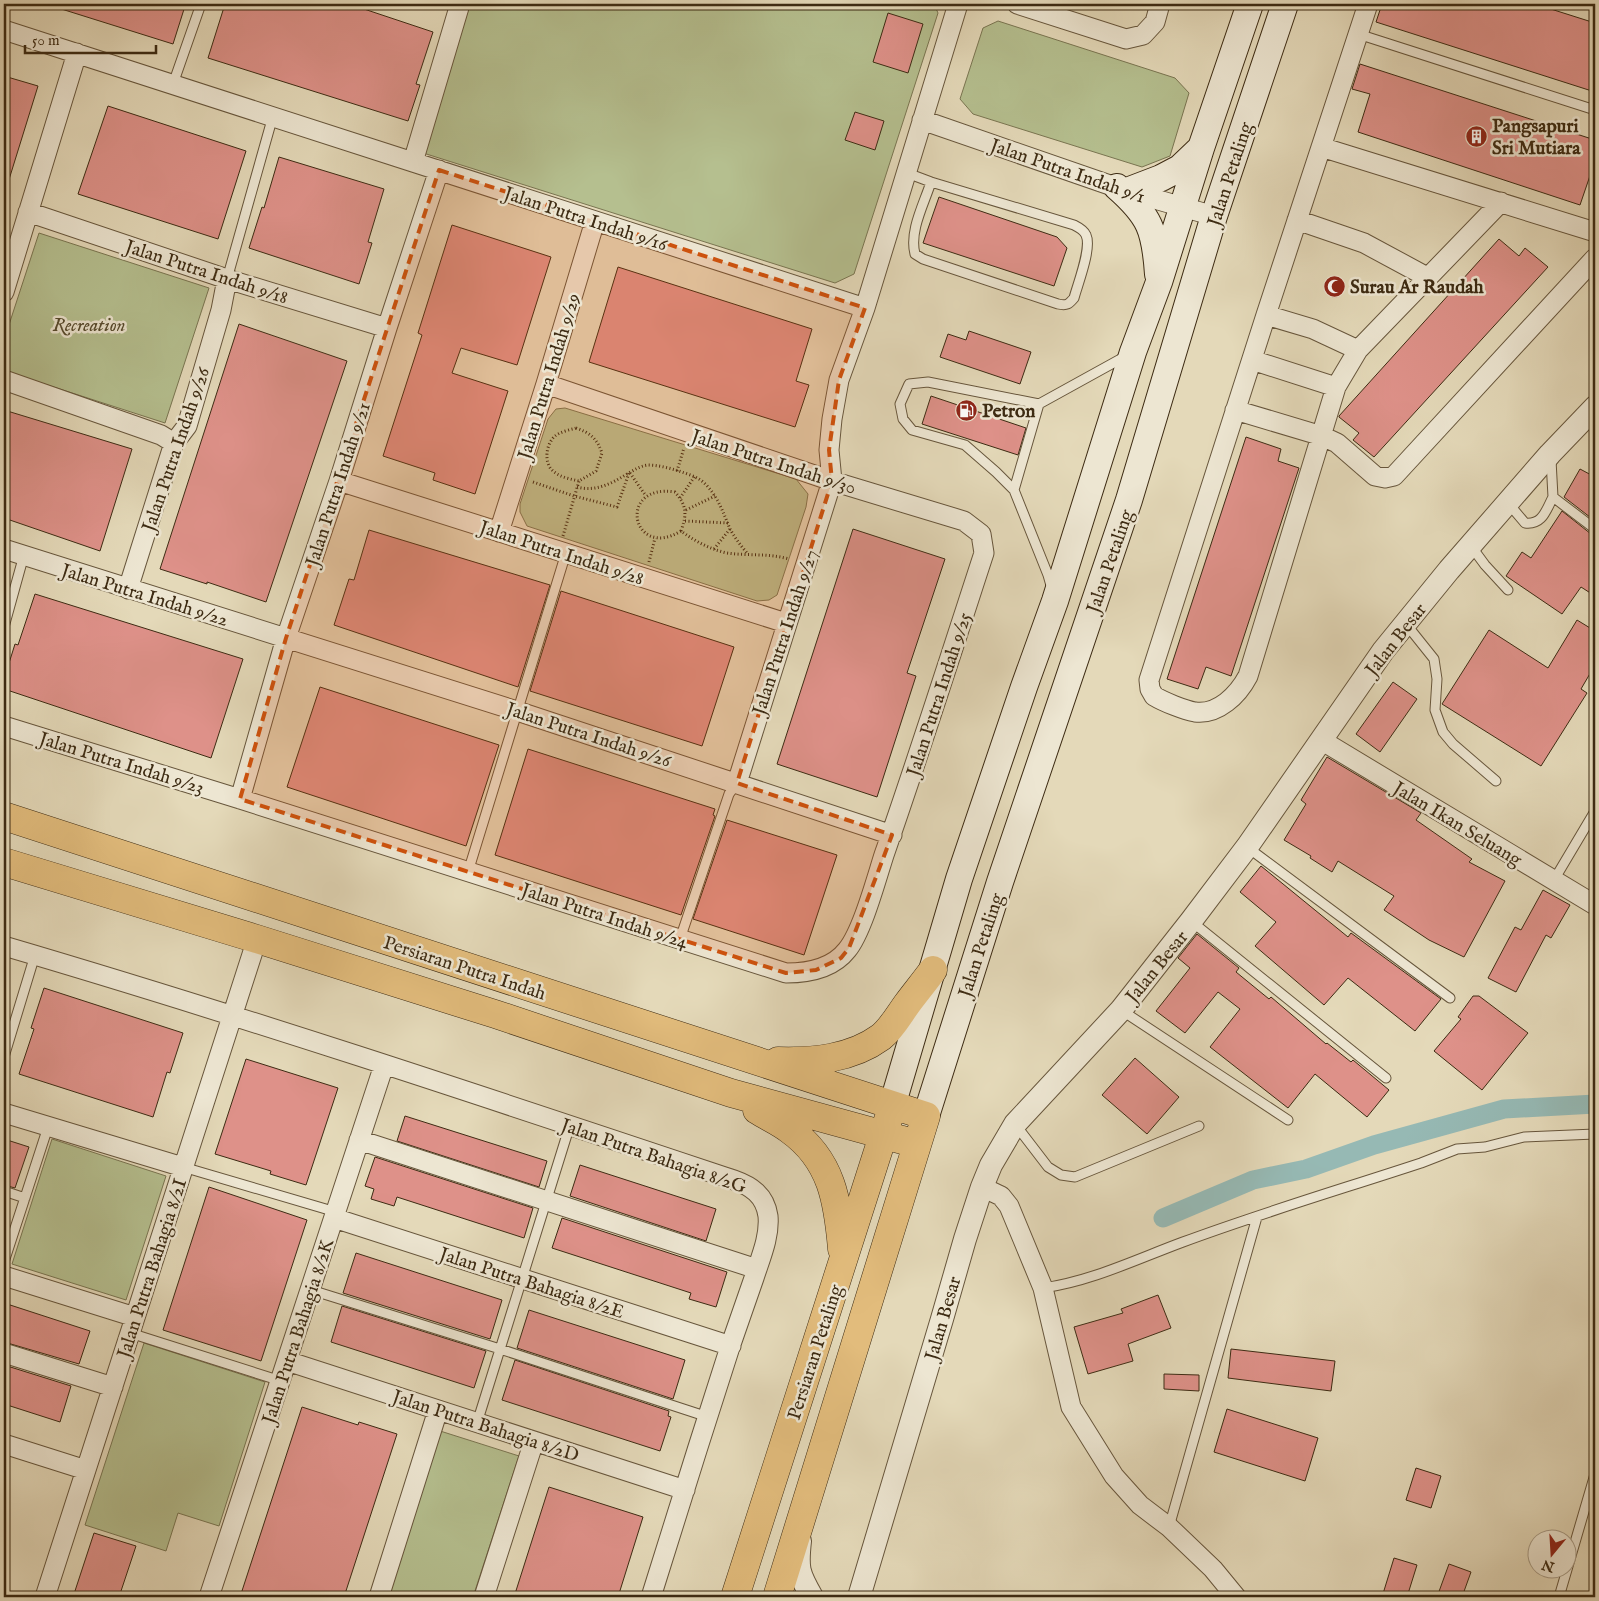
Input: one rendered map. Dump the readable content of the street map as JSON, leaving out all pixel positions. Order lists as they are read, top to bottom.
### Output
{
  "streets": {
    "main road": ["Jalan Petaling", "Persiaran Putra Indah", "Persiaran Petaling"],
    "street": [
      "Jalan Putra Indah 9/1",
      "Jalan Putra Indah 9/16",
      "Jalan Putra Indah 9/18",
      "Jalan Putra Indah 9/29",
      "Jalan Putra Indah 9/26",
      "Jalan Putra Indah 9/30",
      "Jalan Putra Indah 9/21",
      "Jalan Putra Indah 9/28",
      "Jalan Putra Indah 9/22",
      "Jalan Putra Indah 9/27",
      "Jalan Besar",
      "Jalan Putra Indah 9/25",
      "Jalan Putra Indah 9/23",
      "Jalan Ikan Seluang",
      "Jalan Putra Indah 9/24",
      "Jalan Putra Bahagia 8/2G",
      "Jalan Putra Bahagia 8/2I",
      "Jalan Putra Bahagia 8/2E",
      "Jalan Putra Bahagia 8/2K",
      "Jalan Putra Bahagia 8/2D"
    ]
  },
  "crossings": [
    ["Jalan Putra Indah 9/1", "Jalan Petaling"],
    ["Jalan Petaling", "Persiaran Putra Indah"],
    ["Jalan Petaling", "Persiaran Petaling"],
    ["Jalan Putra Indah 9/16", "Jalan Putra Indah 9/29"],
    ["Jalan Putra Indah 9/16", "Jalan Putra Indah 9/21"],
    ["Jalan Putra Indah 9/18", "Jalan Putra Indah 9/26"],
    ["Jalan Putra Indah 9/18", "Jalan Putra Indah 9/21"],
    ["Jalan Putra Indah 9/29", "Jalan Putra Indah 9/30"],
    ["Jalan Putra Indah 9/29", "Jalan Putra Indah 9/28"],
    ["Jalan Putra Indah 9/26", "Jalan Putra Indah 9/21"],
    ["Jalan Putra Indah 9/26", "Jalan Putra Indah 9/22"],
    ["Jalan Putra Indah 9/26", "Jalan Putra Indah 9/27"],
    ["Jalan Putra Indah 9/26", "Jalan Putra Indah 9/25"],
    ["Jalan Putra Indah 9/26", "Jalan Putra Indah 9/24"],
    ["Jalan Putra Indah 9/30", "Jalan Putra Indah 9/27"],
    ["Jalan Putra Indah 9/30", "Jalan Putra Indah 9/25"],
    ["Jalan Putra Indah 9/21", "Jalan Putra Indah 9/28"],
    ["Jalan Putra Indah 9/21", "Jalan Putra Indah 9/22"],
    ["Jalan Putra Indah 9/21", "Jalan Putra Indah 9/23"],
    ["Jalan Putra Indah 9/21", "Jalan Putra Indah 9/24"],
    ["Jalan Putra Indah 9/28", "Jalan Putra Indah 9/27"],
    ["Jalan Besar", "Jalan Ikan Seluang"],
    ["Jalan Putra Indah 9/25", "Jalan Putra Indah 9/24"],
    ["Jalan Putra Indah 9/23", "Jalan Putra Indah 9/24"],
    ["Persiaran Putra Indah", "Jalan Putra Bahagia 8/2I"],
    ["Persiaran Putra Indah", "Persiaran Petaling"],
    ["Jalan Putra Bahagia 8/2G", "Jalan Putra Bahagia 8/2I"],
    ["Jalan Putra Bahagia 8/2G", "Jalan Putra Bahagia 8/2E"],
    ["Jalan Putra Bahagia 8/2G", "Jalan Putra Bahagia 8/2K"],
    ["Jalan Putra Bahagia 8/2G", "Jalan Putra Bahagia 8/2D"],
    ["Jalan Putra Bahagia 8/2E", "Jalan Putra Bahagia 8/2K"],
    ["Jalan Putra Bahagia 8/2K", "Jalan Putra Bahagia 8/2D"]
  ],
  "parks": ["Recreation"],
  "places": {
    "building": ["Pangsapuri Sri Mutiara"],
    "mosque": ["Surau Ar Raudah"],
    "fuel station": ["Petron"]
  },
  "scale_bar": "50 m",
  "north": "bottom"
}
